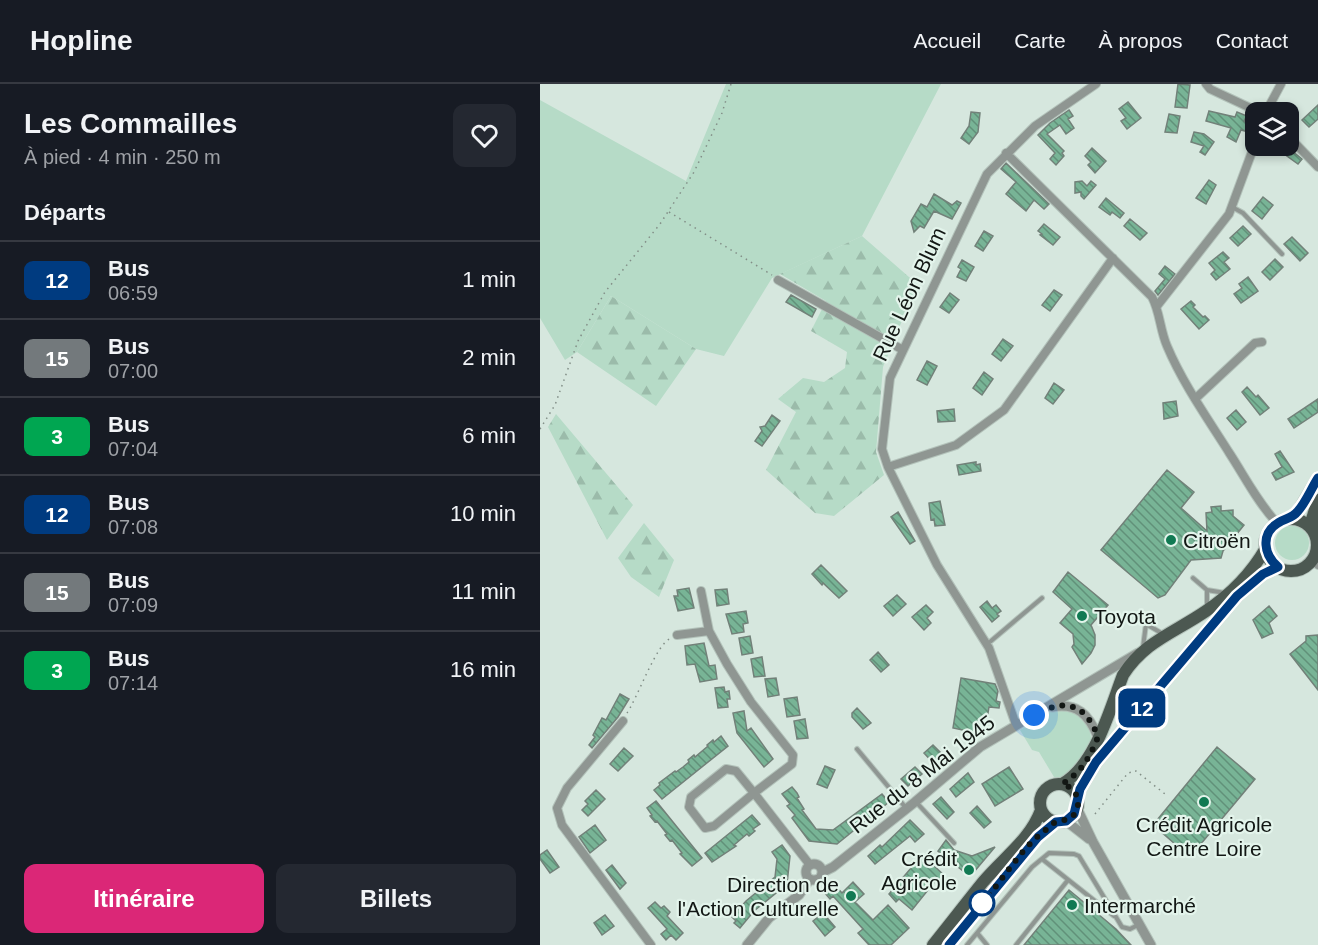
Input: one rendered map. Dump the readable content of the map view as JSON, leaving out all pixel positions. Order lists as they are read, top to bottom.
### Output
{
  "streets": {
    "street": ["Rue Léon Blum", "Rue du 8 Mai 1945"]
  },
  "crossings": [
    ["Rue Léon Blum", "Rue du 8 Mai 1945"]
  ],
  "places": [
    "Citroën",
    "Toyota",
    "Crédit Agricole Centre Loire",
    "Crédit Agricole",
    "Direction de l'Action Culturelle",
    "Intermarché"
  ],
  "lines": ["bus line 12"],
  "page": {
    "header": "Hopline",
    "nav": [
      "Accueil",
      "Carte",
      "À propos",
      "Contact"
    ],
    "heading": [
      ["Les Commailles", "À pied · 4 min · 250 m"],
      "Départs"
    ],
    "on_map": "12",
    "list": [
      {
        "mark": "12",
        "name": "Bus",
        "note": "06:59",
        "value": "1 min"
      },
      {
        "mark": "15",
        "name": "Bus",
        "note": "07:00",
        "value": "2 min"
      },
      {
        "mark": "3",
        "name": "Bus",
        "note": "07:04",
        "value": "6 min"
      },
      {
        "mark": "12",
        "name": "Bus",
        "note": "07:08",
        "value": "10 min"
      },
      {
        "mark": "15",
        "name": "Bus",
        "note": "07:09",
        "value": "11 min"
      },
      {
        "mark": "3",
        "name": "Bus",
        "note": "07:14",
        "value": "16 min"
      }
    ],
    "buttons": ["Itinéraire", "Billets"]
  }
}
